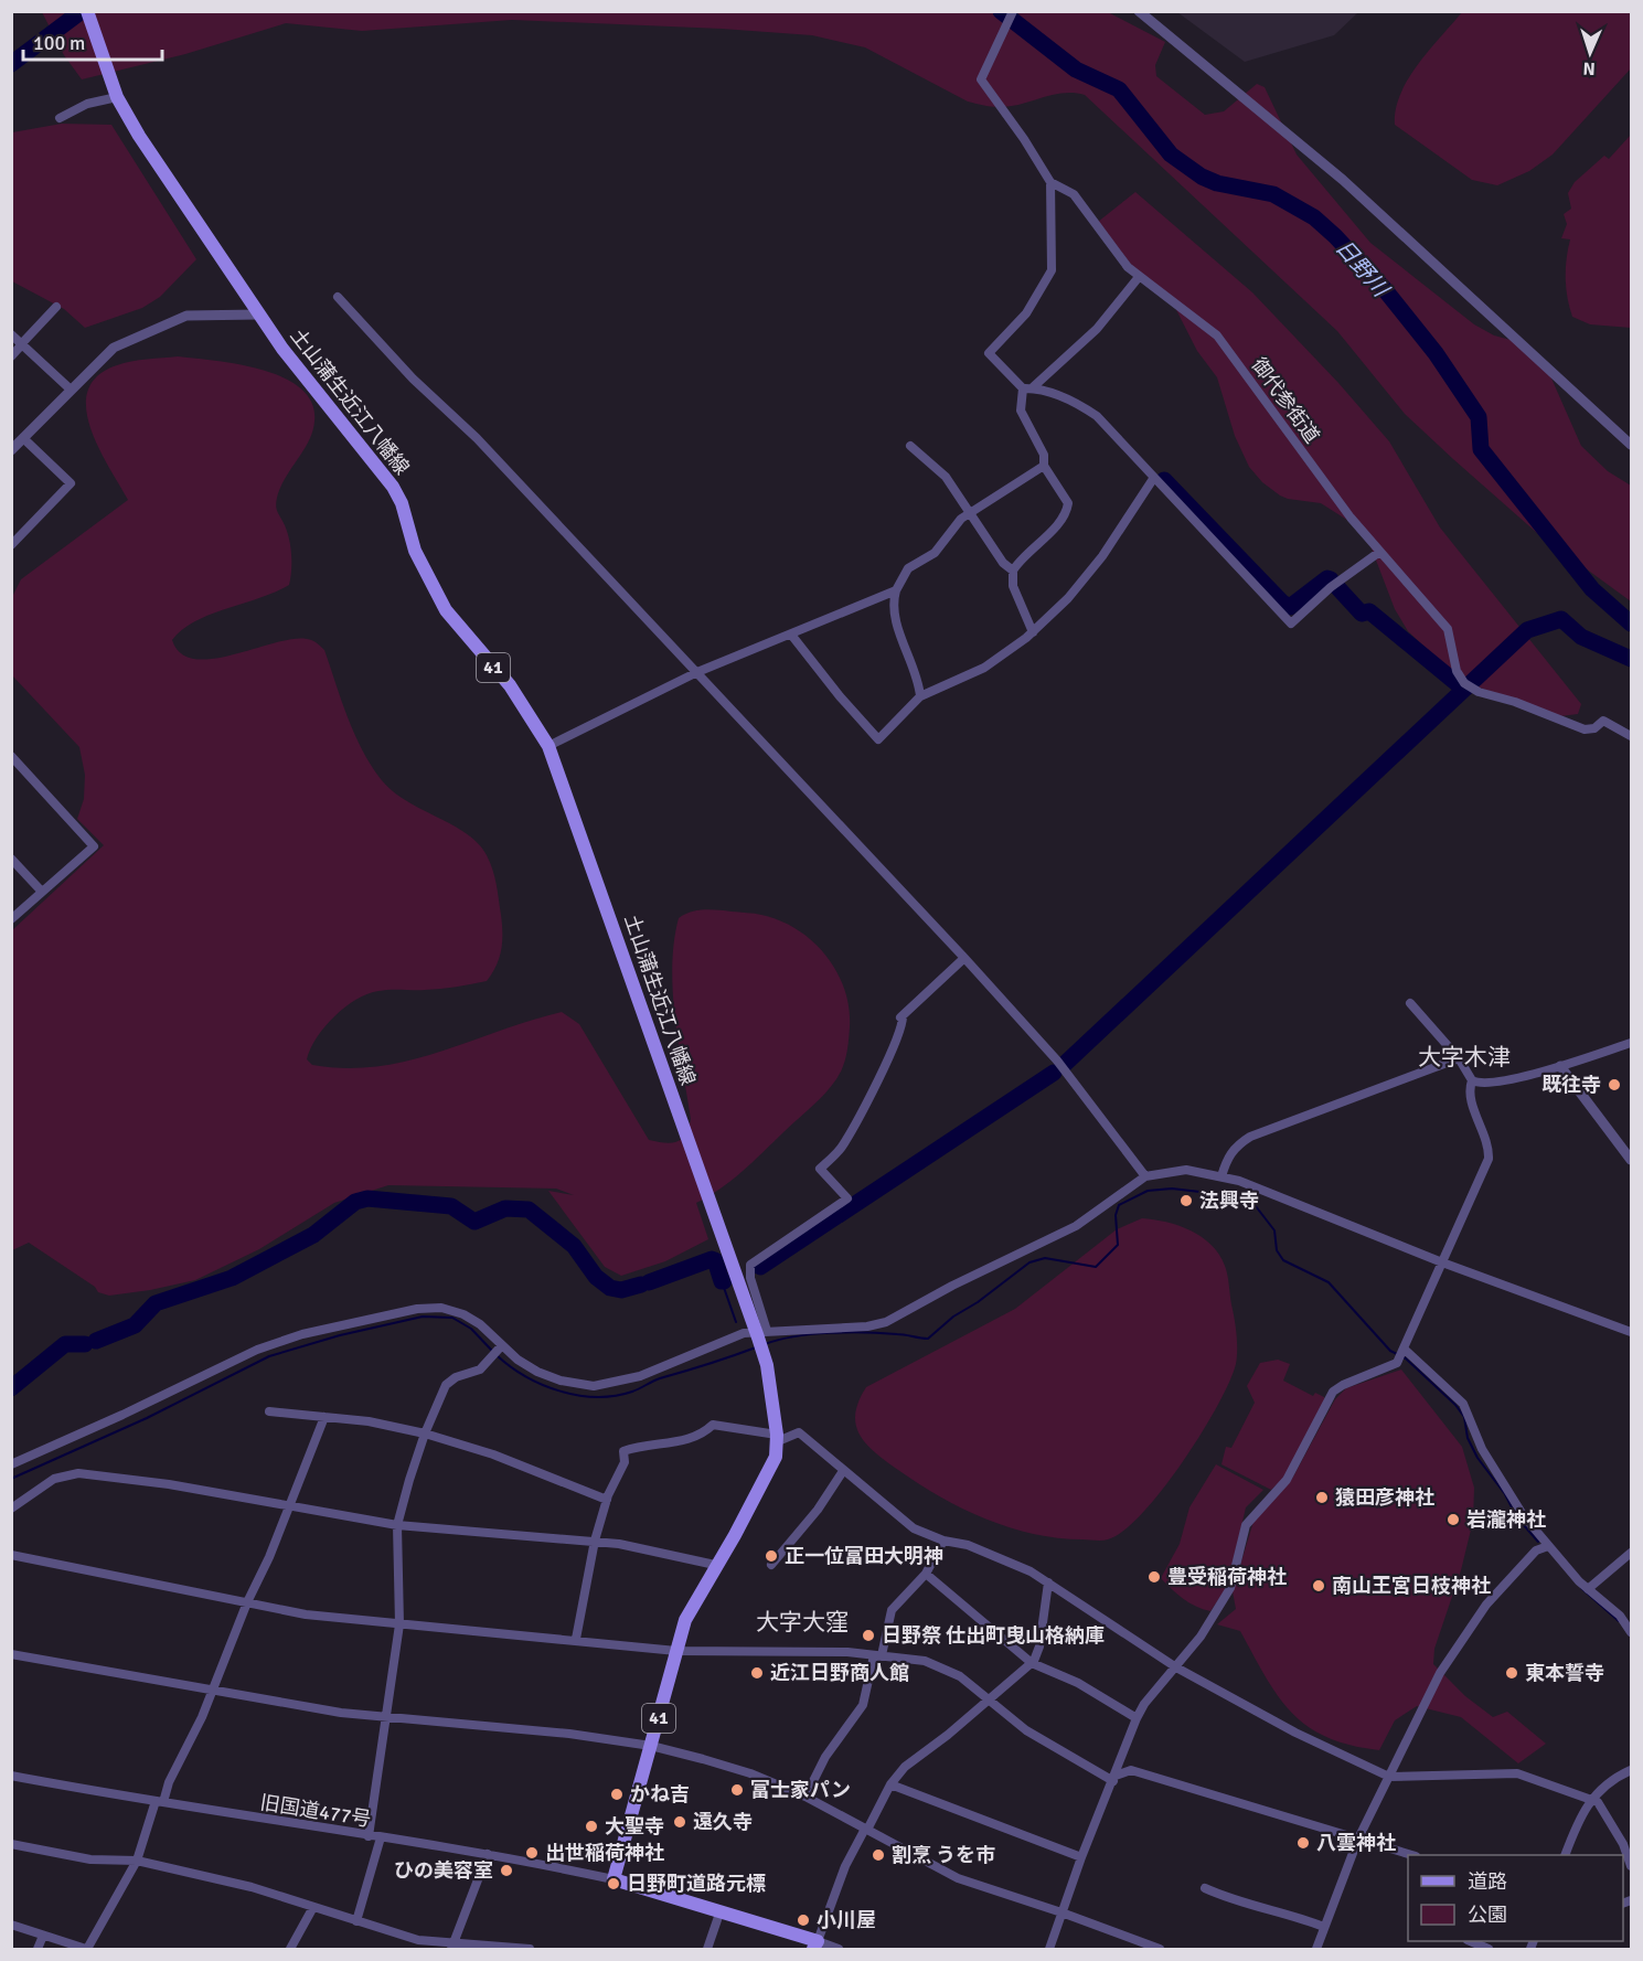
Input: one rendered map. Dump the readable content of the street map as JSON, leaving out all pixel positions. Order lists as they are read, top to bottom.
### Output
{
  "streets": {
    "main road": ["土山蒲生近江八幡線", "41"],
    "street": ["御代参街道", "旧国道477号"]
  },
  "crossings": [
    ["土山蒲生近江八幡線", "旧国道477号"]
  ],
  "districts": ["大字木津", "大字大窪"],
  "water": ["日野川"],
  "places": [
    "既往寺",
    "法興寺",
    "猿田彦神社",
    "岩瀧神社",
    "正一位富田大明神",
    "豊受稲荷神社",
    "南山王宮日枝神社",
    "日野祭 仕出町曳山格納庫",
    "近江日野商人館",
    "東本誓寺",
    "富士家パン",
    "かね吉",
    "遠久寺",
    "大聖寺",
    "八雲神社",
    "出世稲荷神社",
    "割烹 うを市",
    "ひの美容室",
    "日野町道路元標",
    "小川屋"
  ],
  "legend": ["道路", "公園"],
  "scale_bar": "100 m",
  "north": "bottom"
}
